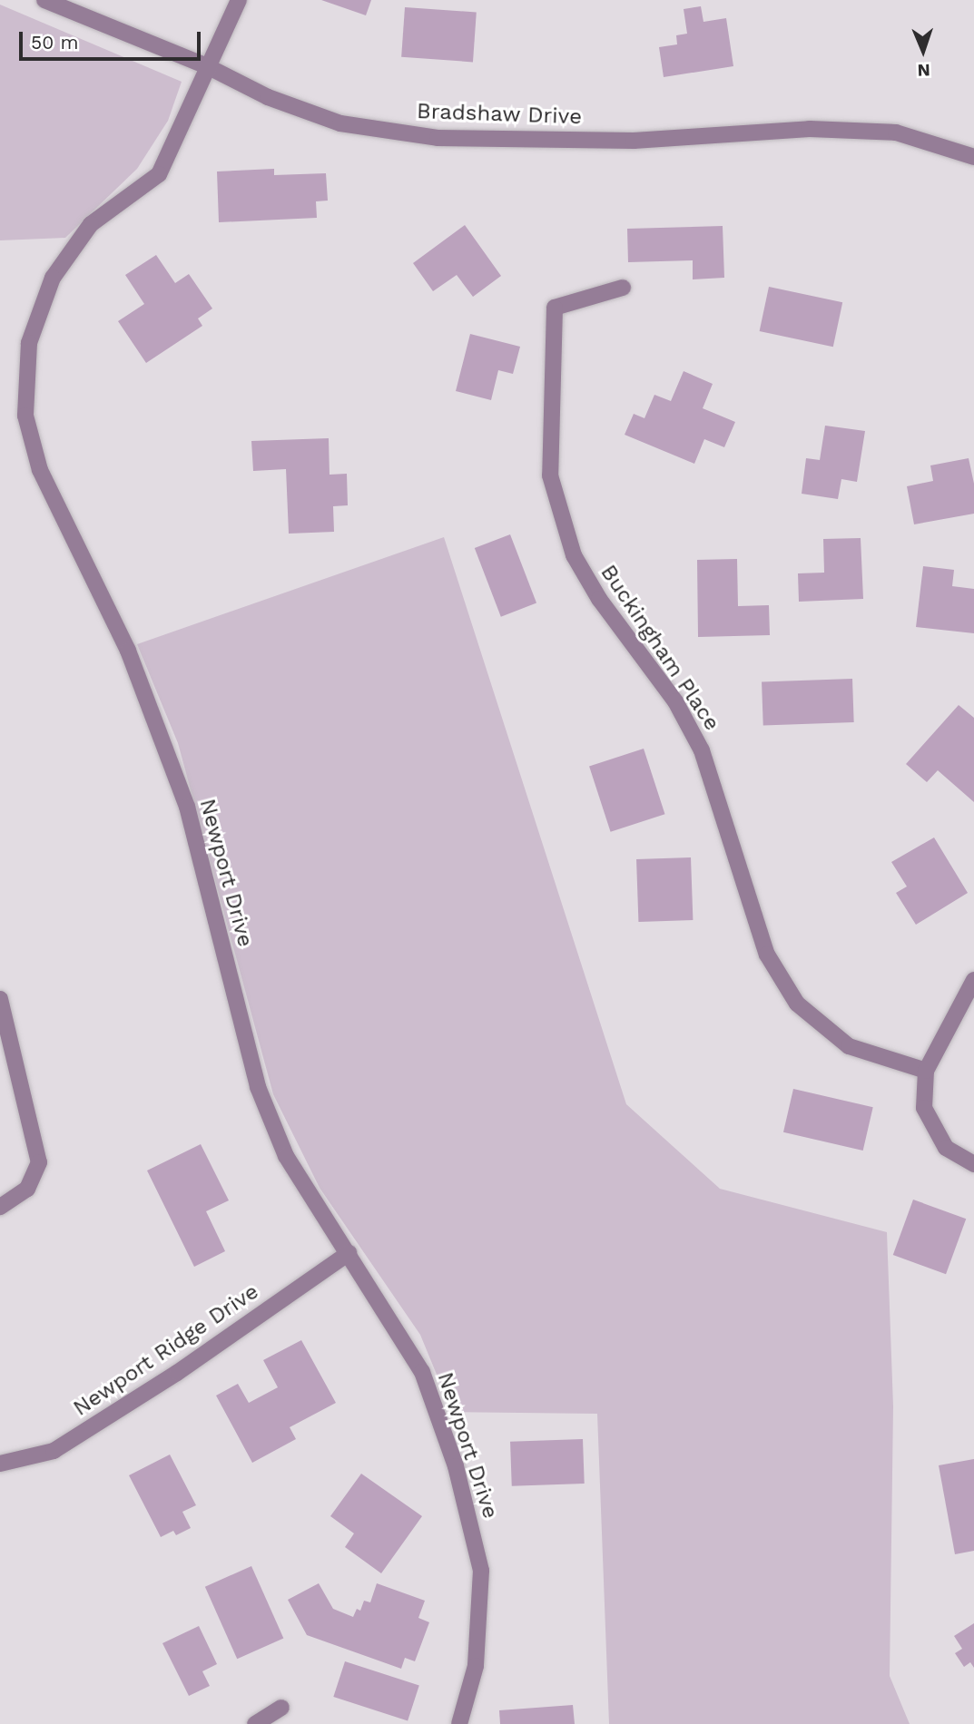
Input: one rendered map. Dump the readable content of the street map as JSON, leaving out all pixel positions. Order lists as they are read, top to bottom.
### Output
{
  "streets": {
    "street": [
      "Bradshaw Drive",
      "Buckingham Place",
      "Newport Drive",
      "Newport Ridge Drive"
    ]
  },
  "crossings": [
    ["Bradshaw Drive", "Newport Drive"],
    ["Newport Drive", "Newport Ridge Drive"]
  ],
  "scale_bar": "50 m",
  "north": "bottom"
}
